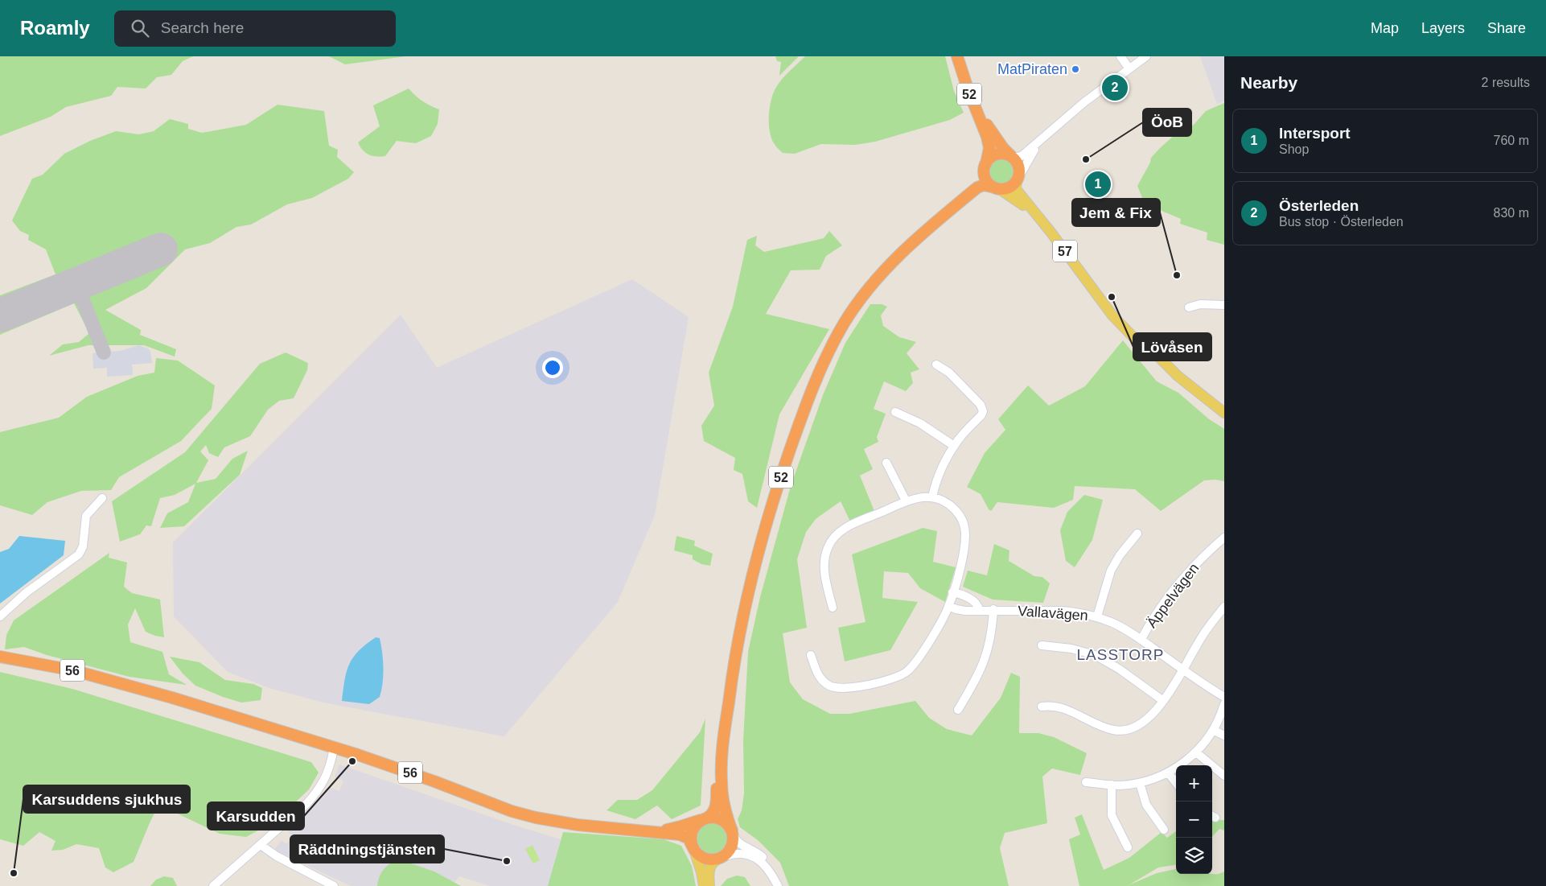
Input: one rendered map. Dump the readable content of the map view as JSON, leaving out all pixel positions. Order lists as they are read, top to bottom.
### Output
{
  "streets": {
    "highway": ["52", "56"],
    "main road": ["57"],
    "street": ["Äppelvägen", "Vallavägen"]
  },
  "crossings": [
    ["52", "57"],
    ["52", "56"],
    ["Äppelvägen", "Vallavägen"]
  ],
  "districts": ["LASSTORP"],
  "places": [
    "MatPiraten",
    "ÖoB",
    "Jem & Fix",
    "Lövåsen",
    "Karsudden",
    "Räddningstjänsten",
    "Karsuddens sjukhus"
  ],
  "page": {
    "header": "Roamly",
    "search": "Search here",
    "nav": ["Map", "Layers", "Share"],
    "heading": ["Nearby", "2 results"],
    "pins": ["2", "1"],
    "list": [
      {
        "mark": "1",
        "name": "Intersport",
        "note": "Shop",
        "value": "760 m"
      },
      {
        "mark": "2",
        "name": "Österleden",
        "note": "Bus stop · Österleden",
        "value": "830 m"
      }
    ],
    "map_buttons": ["+", "−"]
  }
}
